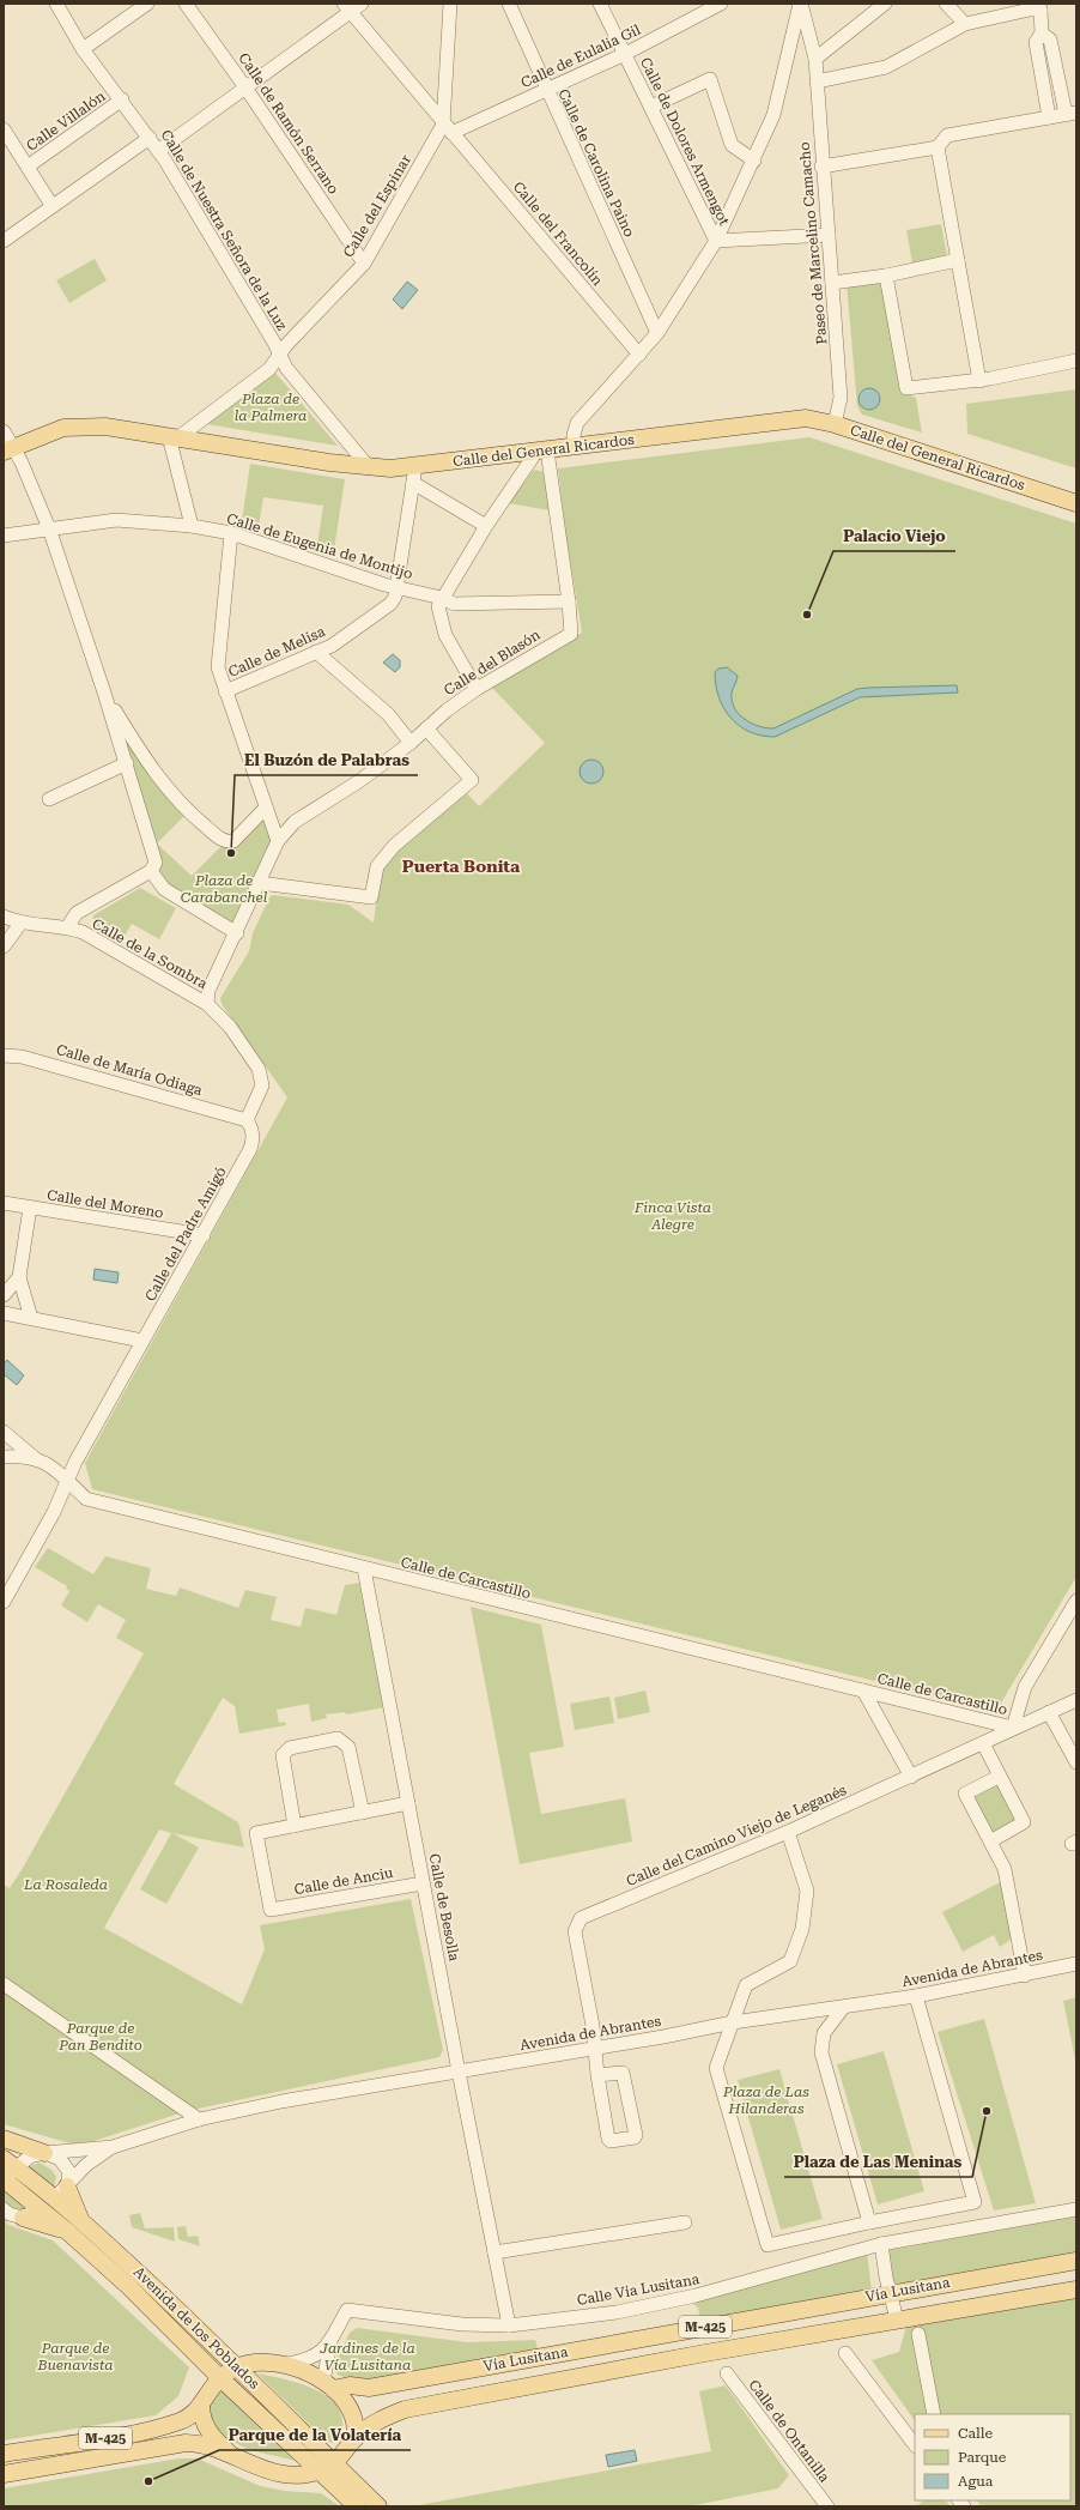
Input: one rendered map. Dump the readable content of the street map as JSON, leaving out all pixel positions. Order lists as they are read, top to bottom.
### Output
{
  "streets": {
    "main road": [
      "Calle del General Ricardos",
      "Vía Lusitana",
      "M-425",
      "Avenida de los Poblados"
    ],
    "street": [
      "Calle de Eulalia Gil",
      "Calle Villalón",
      "Calle de Ramón Serrano",
      "Calle de Dolores Armengot",
      "Calle de Carolina Paino",
      "Calle del Espinar",
      "Calle de Nuestra Señora de la Luz",
      "Calle del Francolín",
      "Paseo de Marcelino Camacho",
      "Calle de Eugenia de Montijo",
      "Calle de Melisa",
      "Calle del Blasón",
      "Calle de la Sombra",
      "Calle de María Odiaga",
      "Calle del Moreno",
      "Calle del Padre Amigó",
      "Calle de Carcastillo",
      "Calle del Camino Viejo de Leganés",
      "Calle de Anciu",
      "Calle de Besolla",
      "Avenida de Abrantes",
      "Calle Vía Lusitana",
      "Calle de Ontanilla"
    ]
  },
  "crossings": [
    ["Calle de Eulalia Gil", "Calle de Dolores Armengot"],
    ["Calle de Eulalia Gil", "Calle de Carolina Paino"],
    ["Calle de Eulalia Gil", "Calle del Espinar"],
    ["Calle de Eulalia Gil", "Calle del Francolín"],
    ["Calle Villalón", "Calle de Nuestra Señora de la Luz"],
    ["Calle de Ramón Serrano", "Calle del Espinar"],
    ["Calle del Espinar", "Calle de Nuestra Señora de la Luz"],
    ["Calle del Espinar", "Calle del Francolín"],
    ["Calle del Espinar", "Calle del General Ricardos"],
    ["Calle de Nuestra Señora de la Luz", "Calle del General Ricardos"],
    ["Paseo de Marcelino Camacho", "Calle del General Ricardos"],
    ["Calle del General Ricardos", "Calle de Melisa"],
    ["Calle del General Ricardos", "Calle del Blasón"],
    ["Calle de Eugenia de Montijo", "Calle de Melisa"],
    ["Calle de Eugenia de Montijo", "Calle del Blasón"],
    ["Calle del Blasón", "Calle de la Sombra"],
    ["Calle de María Odiaga", "Calle del Padre Amigó"],
    ["Calle del Moreno", "Calle del Padre Amigó"],
    ["Calle del Padre Amigó", "Calle de Carcastillo"],
    ["Calle de Carcastillo", "Calle del Camino Viejo de Leganés"],
    ["Calle de Carcastillo", "Calle de Besolla"],
    ["Calle del Camino Viejo de Leganés", "Avenida de Abrantes"],
    ["Calle de Anciu", "Calle de Besolla"],
    ["Calle de Besolla", "Avenida de Abrantes"],
    ["Calle de Besolla", "Calle Vía Lusitana"],
    ["Avenida de Abrantes", "Avenida de los Poblados"],
    ["Calle Vía Lusitana", "Vía Lusitana"],
    ["Vía Lusitana", "M-425"],
    ["Vía Lusitana", "Avenida de los Poblados"],
    ["M-425", "Avenida de los Poblados"]
  ],
  "districts": ["Puerta Bonita"],
  "parks": [
    "Plaza de la Palmera",
    "Plaza de Carabanchel",
    "Finca Vista Alegre",
    "La Rosaleda",
    "Parque de Pan Bendito",
    "Plaza de Las Hilanderas",
    "Parque de Buenavista",
    "Jardines de la Vía Lusitana"
  ],
  "places": [
    "Palacio Viejo",
    "El Buzón de Palabras",
    "Plaza de Las Meninas",
    "Parque de la Volatería"
  ],
  "legend": ["Calle", "Parque", "Agua"]
}
